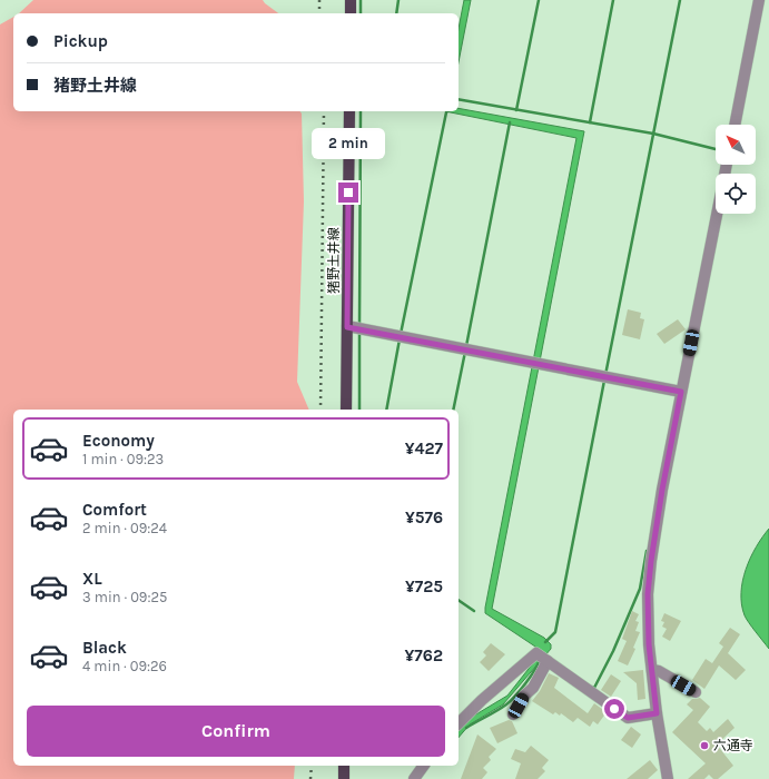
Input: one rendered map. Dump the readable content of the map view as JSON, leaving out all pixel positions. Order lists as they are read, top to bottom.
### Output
{
  "streets": {
    "main road": ["猪野土井線"]
  },
  "places": ["六通寺"],
  "north": "top left",
  "page": {
    "banner": ["Pickup", "猪野土井線"],
    "bubble": "2 min",
    "list": [
      {
        "name": "Economy",
        "note": "1 min · 09:23",
        "value": "¥427"
      },
      {
        "name": "Comfort",
        "note": "2 min · 09:24",
        "value": "¥576"
      },
      {
        "name": "XL",
        "note": "3 min · 09:25",
        "value": "¥725"
      },
      {
        "name": "Black",
        "note": "4 min · 09:26",
        "value": "¥762"
      }
    ],
    "buttons": "Confirm"
  }
}
